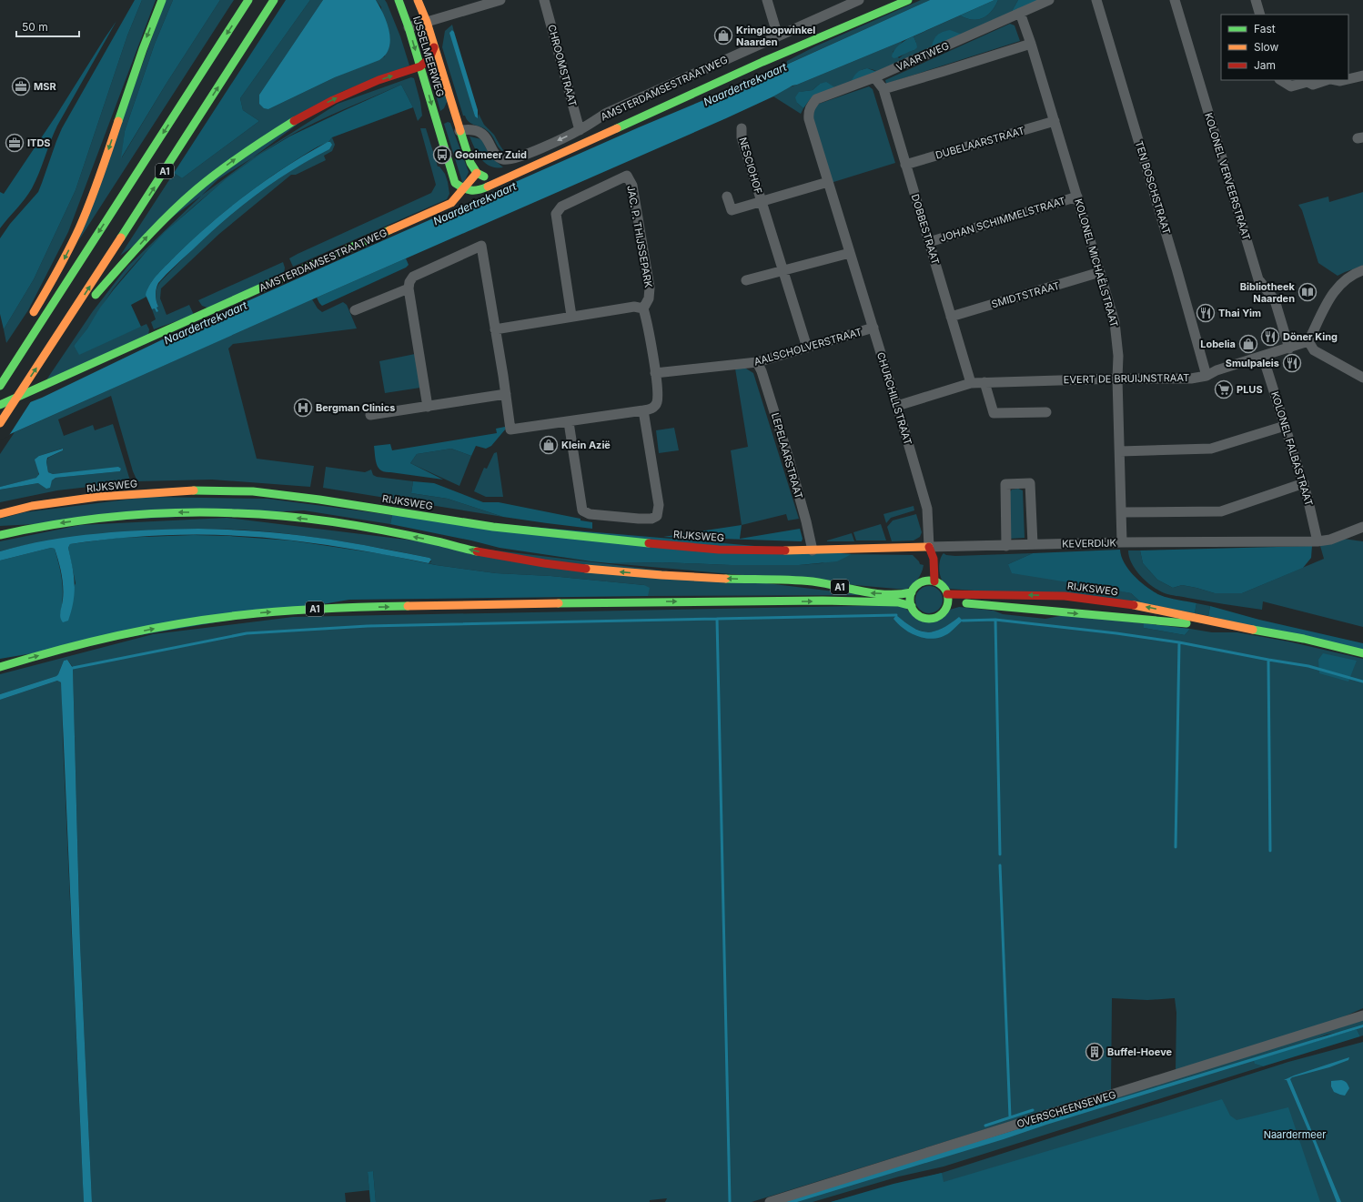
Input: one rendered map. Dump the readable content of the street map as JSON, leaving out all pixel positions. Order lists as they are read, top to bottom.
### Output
{
  "streets": {
    "main road": [
      "IJSSELMEERWEG",
      "AMSTERDAMSESTRAATWEG",
      "A1",
      "CHURCHILLSTRAAT",
      "RIJKSWEG",
      "KEVERDIJK"
    ],
    "street": [
      "VAARTWEG",
      "CHROOMSTRAAT",
      "DUBELAARSTRAAT",
      "NESCIOHOF",
      "KOLONEL VERVEERSTRAAT",
      "TEN BOSCHSTRAAT",
      "JOHAN SCHIMMELSTRAAT",
      "DOBBESTRAAT",
      "JAC. P. THIJSSEPARK",
      "KOLONEL MICHAËLSTRAAT",
      "SMIDTSTRAAT",
      "AALSCHOLVERSTRAAT",
      "EVERT DE BRUIJNSTRAAT",
      "KOLONEL FALBASTRAAT",
      "LEPELAARSTRAAT",
      "OVERSCHEENSEWEG"
    ]
  },
  "crossings": [
    ["IJSSELMEERWEG", "AMSTERDAMSESTRAATWEG"],
    ["IJSSELMEERWEG", "A1"],
    ["VAARTWEG", "DOBBESTRAAT"],
    ["VAARTWEG", "KOLONEL MICHAËLSTRAAT"],
    ["VAARTWEG", "CHURCHILLSTRAAT"],
    ["CHROOMSTRAAT", "AMSTERDAMSESTRAATWEG"],
    ["DUBELAARSTRAAT", "DOBBESTRAAT"],
    ["DUBELAARSTRAAT", "KOLONEL MICHAËLSTRAAT"],
    ["NESCIOHOF", "AALSCHOLVERSTRAAT"],
    ["A1", "CHURCHILLSTRAAT"],
    ["A1", "RIJKSWEG"],
    ["KOLONEL VERVEERSTRAAT", "EVERT DE BRUIJNSTRAAT"],
    ["TEN BOSCHSTRAAT", "EVERT DE BRUIJNSTRAAT"],
    ["JOHAN SCHIMMELSTRAAT", "DOBBESTRAAT"],
    ["JOHAN SCHIMMELSTRAAT", "KOLONEL MICHAËLSTRAAT"],
    ["DOBBESTRAAT", "SMIDTSTRAAT"],
    ["DOBBESTRAAT", "EVERT DE BRUIJNSTRAAT"],
    ["KOLONEL MICHAËLSTRAAT", "SMIDTSTRAAT"],
    ["KOLONEL MICHAËLSTRAAT", "EVERT DE BRUIJNSTRAAT"],
    ["KOLONEL MICHAËLSTRAAT", "KEVERDIJK"],
    ["AALSCHOLVERSTRAAT", "CHURCHILLSTRAAT"],
    ["AALSCHOLVERSTRAAT", "LEPELAARSTRAAT"],
    ["EVERT DE BRUIJNSTRAAT", "CHURCHILLSTRAAT"],
    ["EVERT DE BRUIJNSTRAAT", "KOLONEL FALBASTRAAT"],
    ["CHURCHILLSTRAAT", "RIJKSWEG"],
    ["CHURCHILLSTRAAT", "KEVERDIJK"],
    ["KOLONEL FALBASTRAAT", "KEVERDIJK"],
    ["LEPELAARSTRAAT", "RIJKSWEG"],
    ["LEPELAARSTRAAT", "KEVERDIJK"],
    ["RIJKSWEG", "KEVERDIJK"]
  ],
  "water": ["Naardertrekvaart"],
  "parks": ["Naardermeer"],
  "places": {
    "shop": ["Kringloopwinkel Naarden", "Lobelia", "Klein Azië"],
    "office": ["MSR", "ITDS"],
    "bus stop": ["Gooimeer Zuid"],
    "library": ["Bibliotheek Naarden"],
    "restaurant": ["Thai Yim", "Döner King", "Smulpaleis"],
    "supermarket": ["PLUS"],
    "hospital": ["Bergman Clinics"],
    "building": ["Buffel-Hoeve"]
  },
  "legend": ["Fast", "Slow", "Jam"],
  "scale_bar": "50 m"
}
